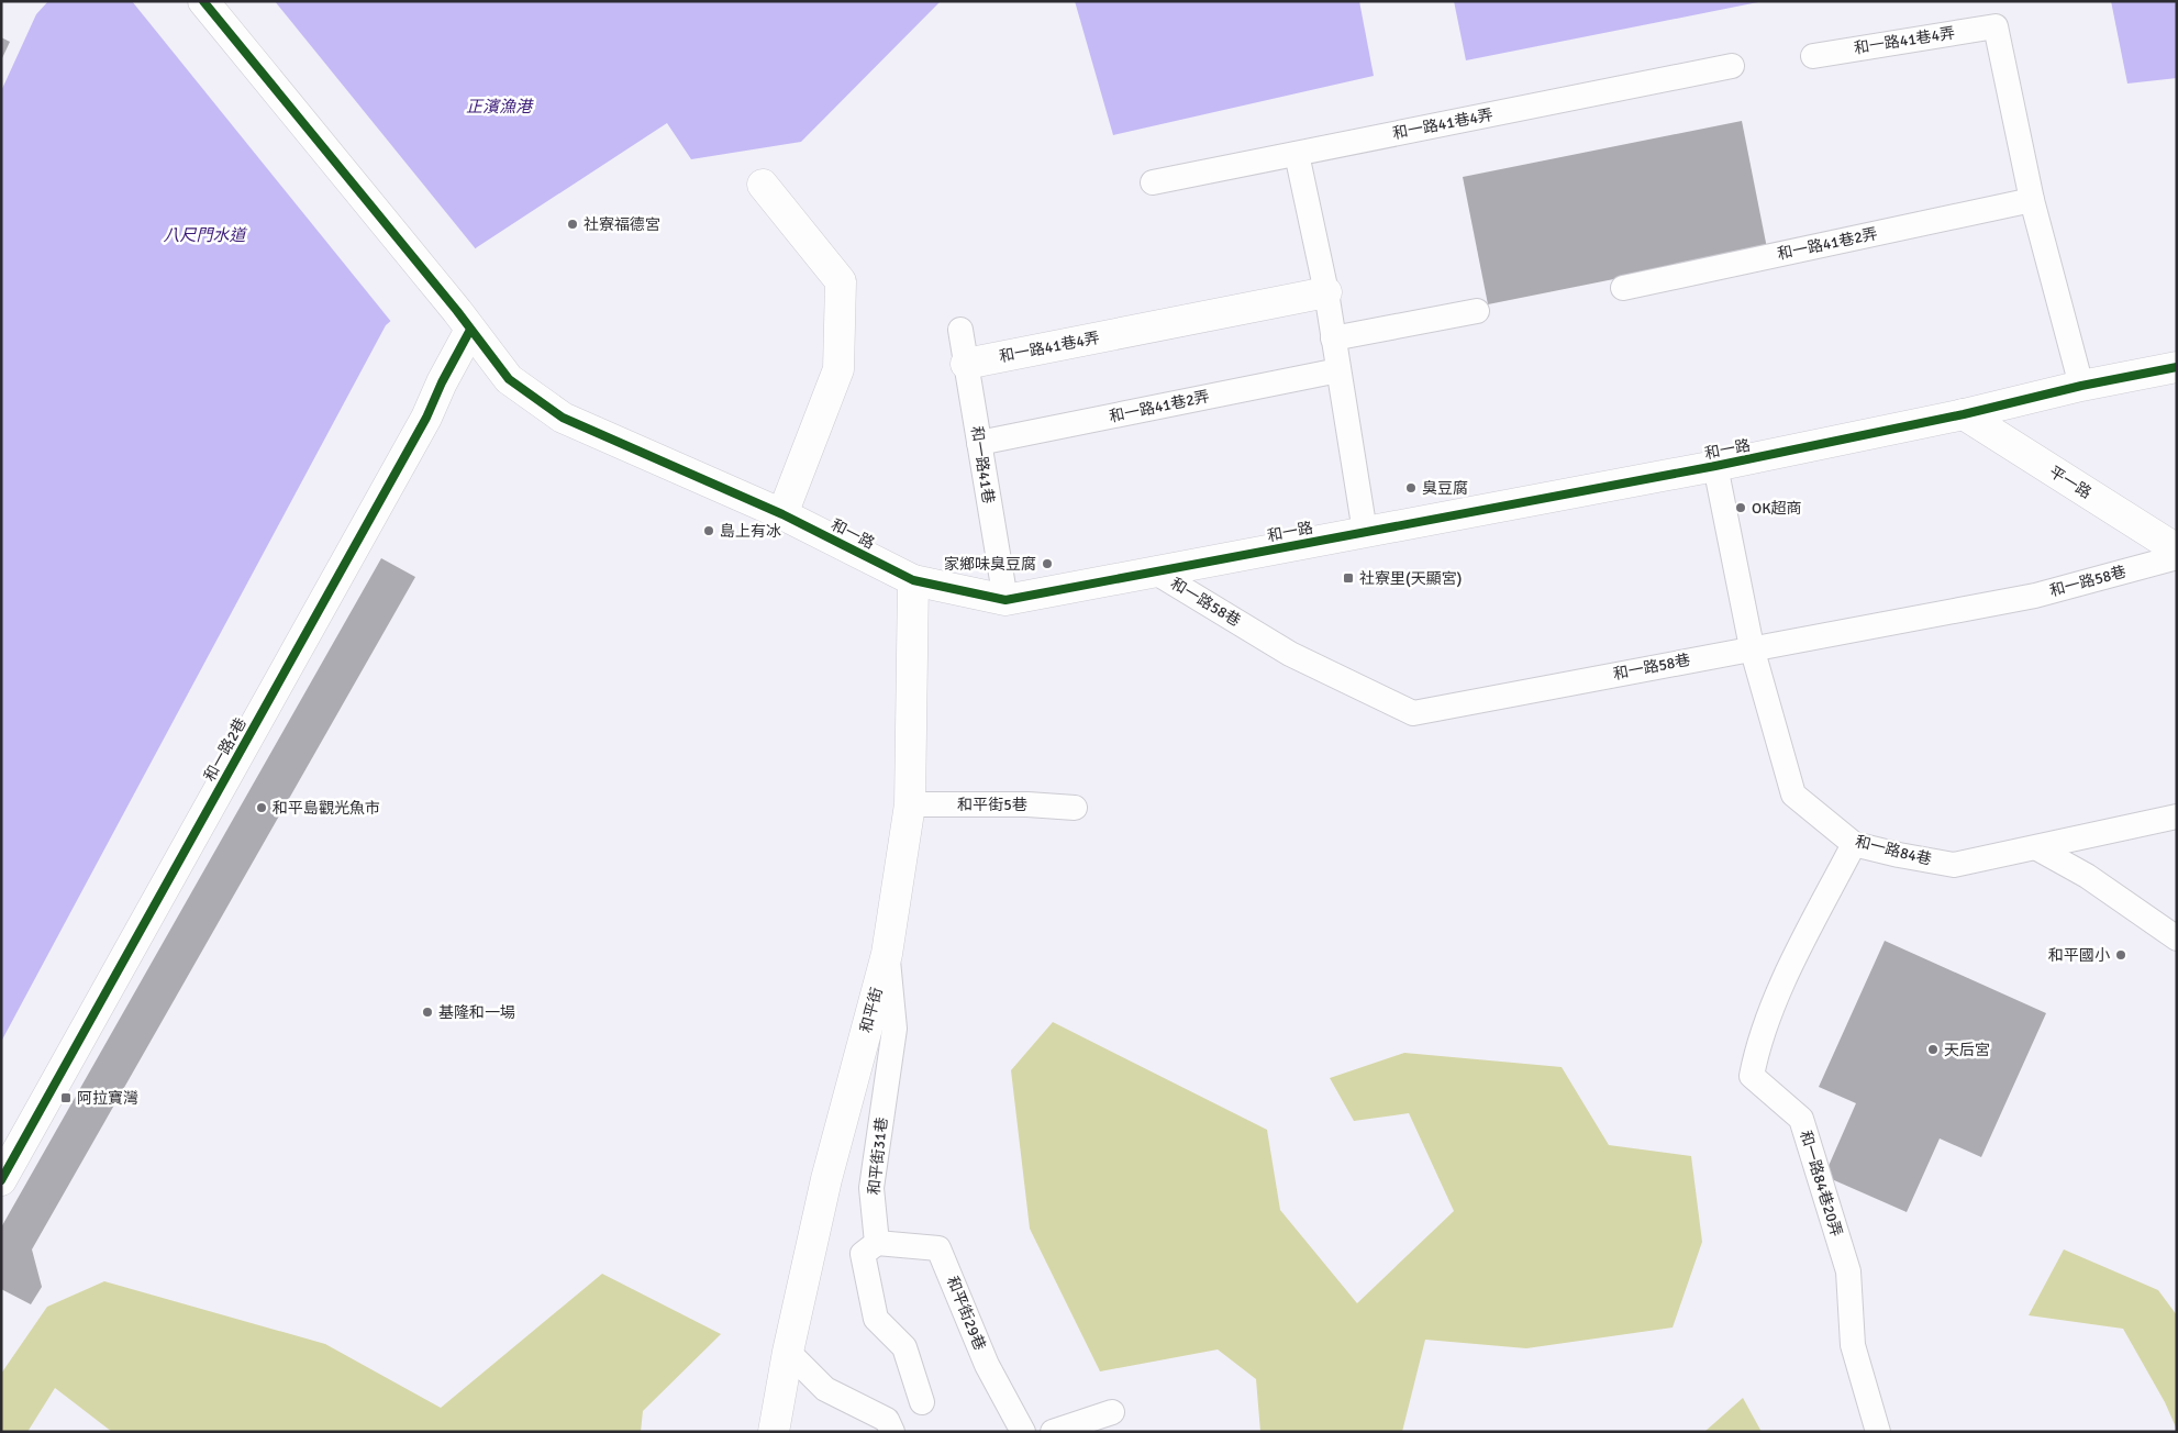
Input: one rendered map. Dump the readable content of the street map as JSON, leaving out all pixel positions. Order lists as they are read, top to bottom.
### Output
{
  "streets": {
    "street": [
      "和一路41巷4弄",
      "和一路",
      "平一路",
      "和一路2巷",
      "和平街"
    ],
    "lane": [
      "和一路41巷2弄",
      "和一路41巷",
      "和一路58巷",
      "和平街5巷",
      "和一路84巷",
      "和平街31巷",
      "和一路84巷20弄",
      "和平街29巷"
    ]
  },
  "crossings": [
    ["和一路41巷4弄", "和一路41巷2弄"],
    ["和一路41巷4弄", "和一路41巷"],
    ["和一路41巷2弄", "和一路41巷"],
    ["和一路", "和一路41巷"],
    ["和一路", "平一路"],
    ["和一路", "和一路58巷"],
    ["和一路", "和一路2巷"],
    ["和一路", "和一路84巷"],
    ["和一路", "和平街"],
    ["和一路58巷", "和一路84巷"],
    ["和平街5巷", "和平街"],
    ["和一路84巷", "和一路84巷20弄"],
    ["和平街", "和平街31巷"],
    ["和平街31巷", "和平街29巷"]
  ],
  "water": ["正濱漁港", "八尺門水道"],
  "places": {
    "other": [
      "社寮福德宮",
      "臭豆腐",
      "OK超商",
      "島上有冰",
      "家鄉味臭豆腐",
      "和平島觀光魚市",
      "和平國小",
      "基隆和一場",
      "天后宮"
    ],
    "transit": ["社寮里(天顯宮)", "阿拉寶灣"]
  }
}
